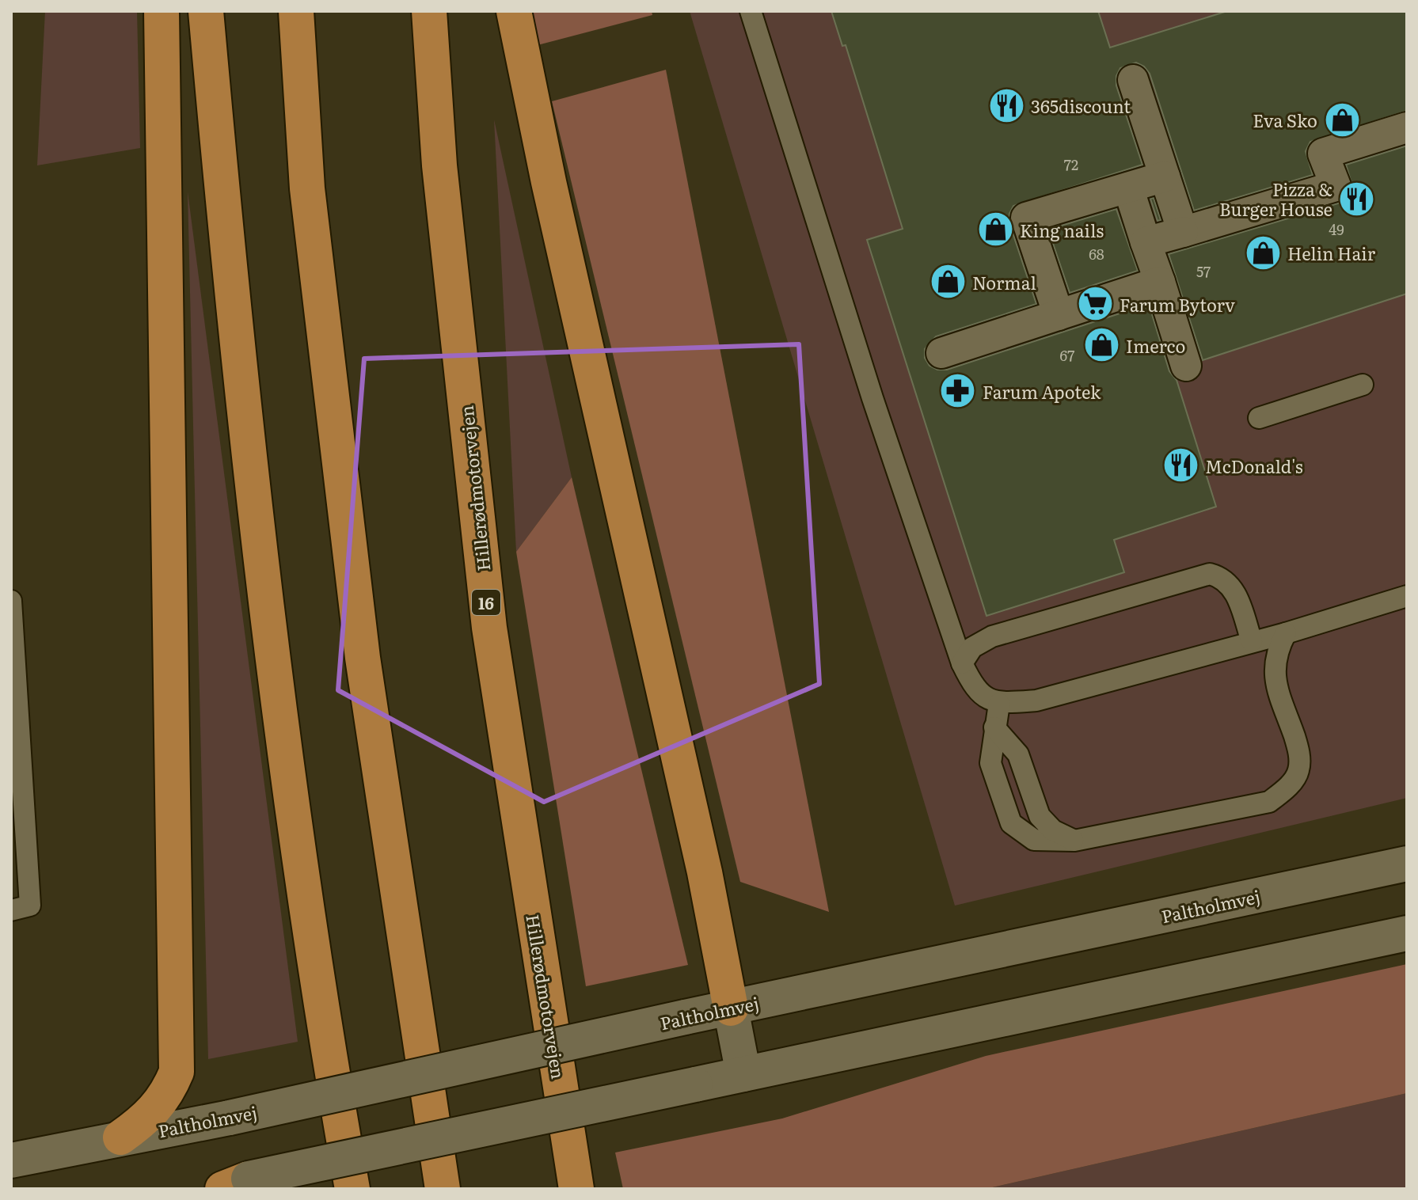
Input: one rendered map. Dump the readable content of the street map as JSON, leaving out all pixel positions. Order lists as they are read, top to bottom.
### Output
{
  "streets": {
    "highway": ["Hillerødmotorvejen", "16"],
    "street": ["Paltholmvej"]
  },
  "places": {
    "restaurant": ["365discount", "Pizza & Burger House", "McDonald's"],
    "shop": [
      "Eva Sko",
      "King nails",
      "Helin Hair",
      "Normal",
      "Imerco"
    ],
    "supermarket": ["Farum Bytorv"],
    "pharmacy": ["Farum Apotek"]
  },
  "house_numbers": [
    "72",
    "49",
    "68",
    "57",
    "67"
  ]
}
